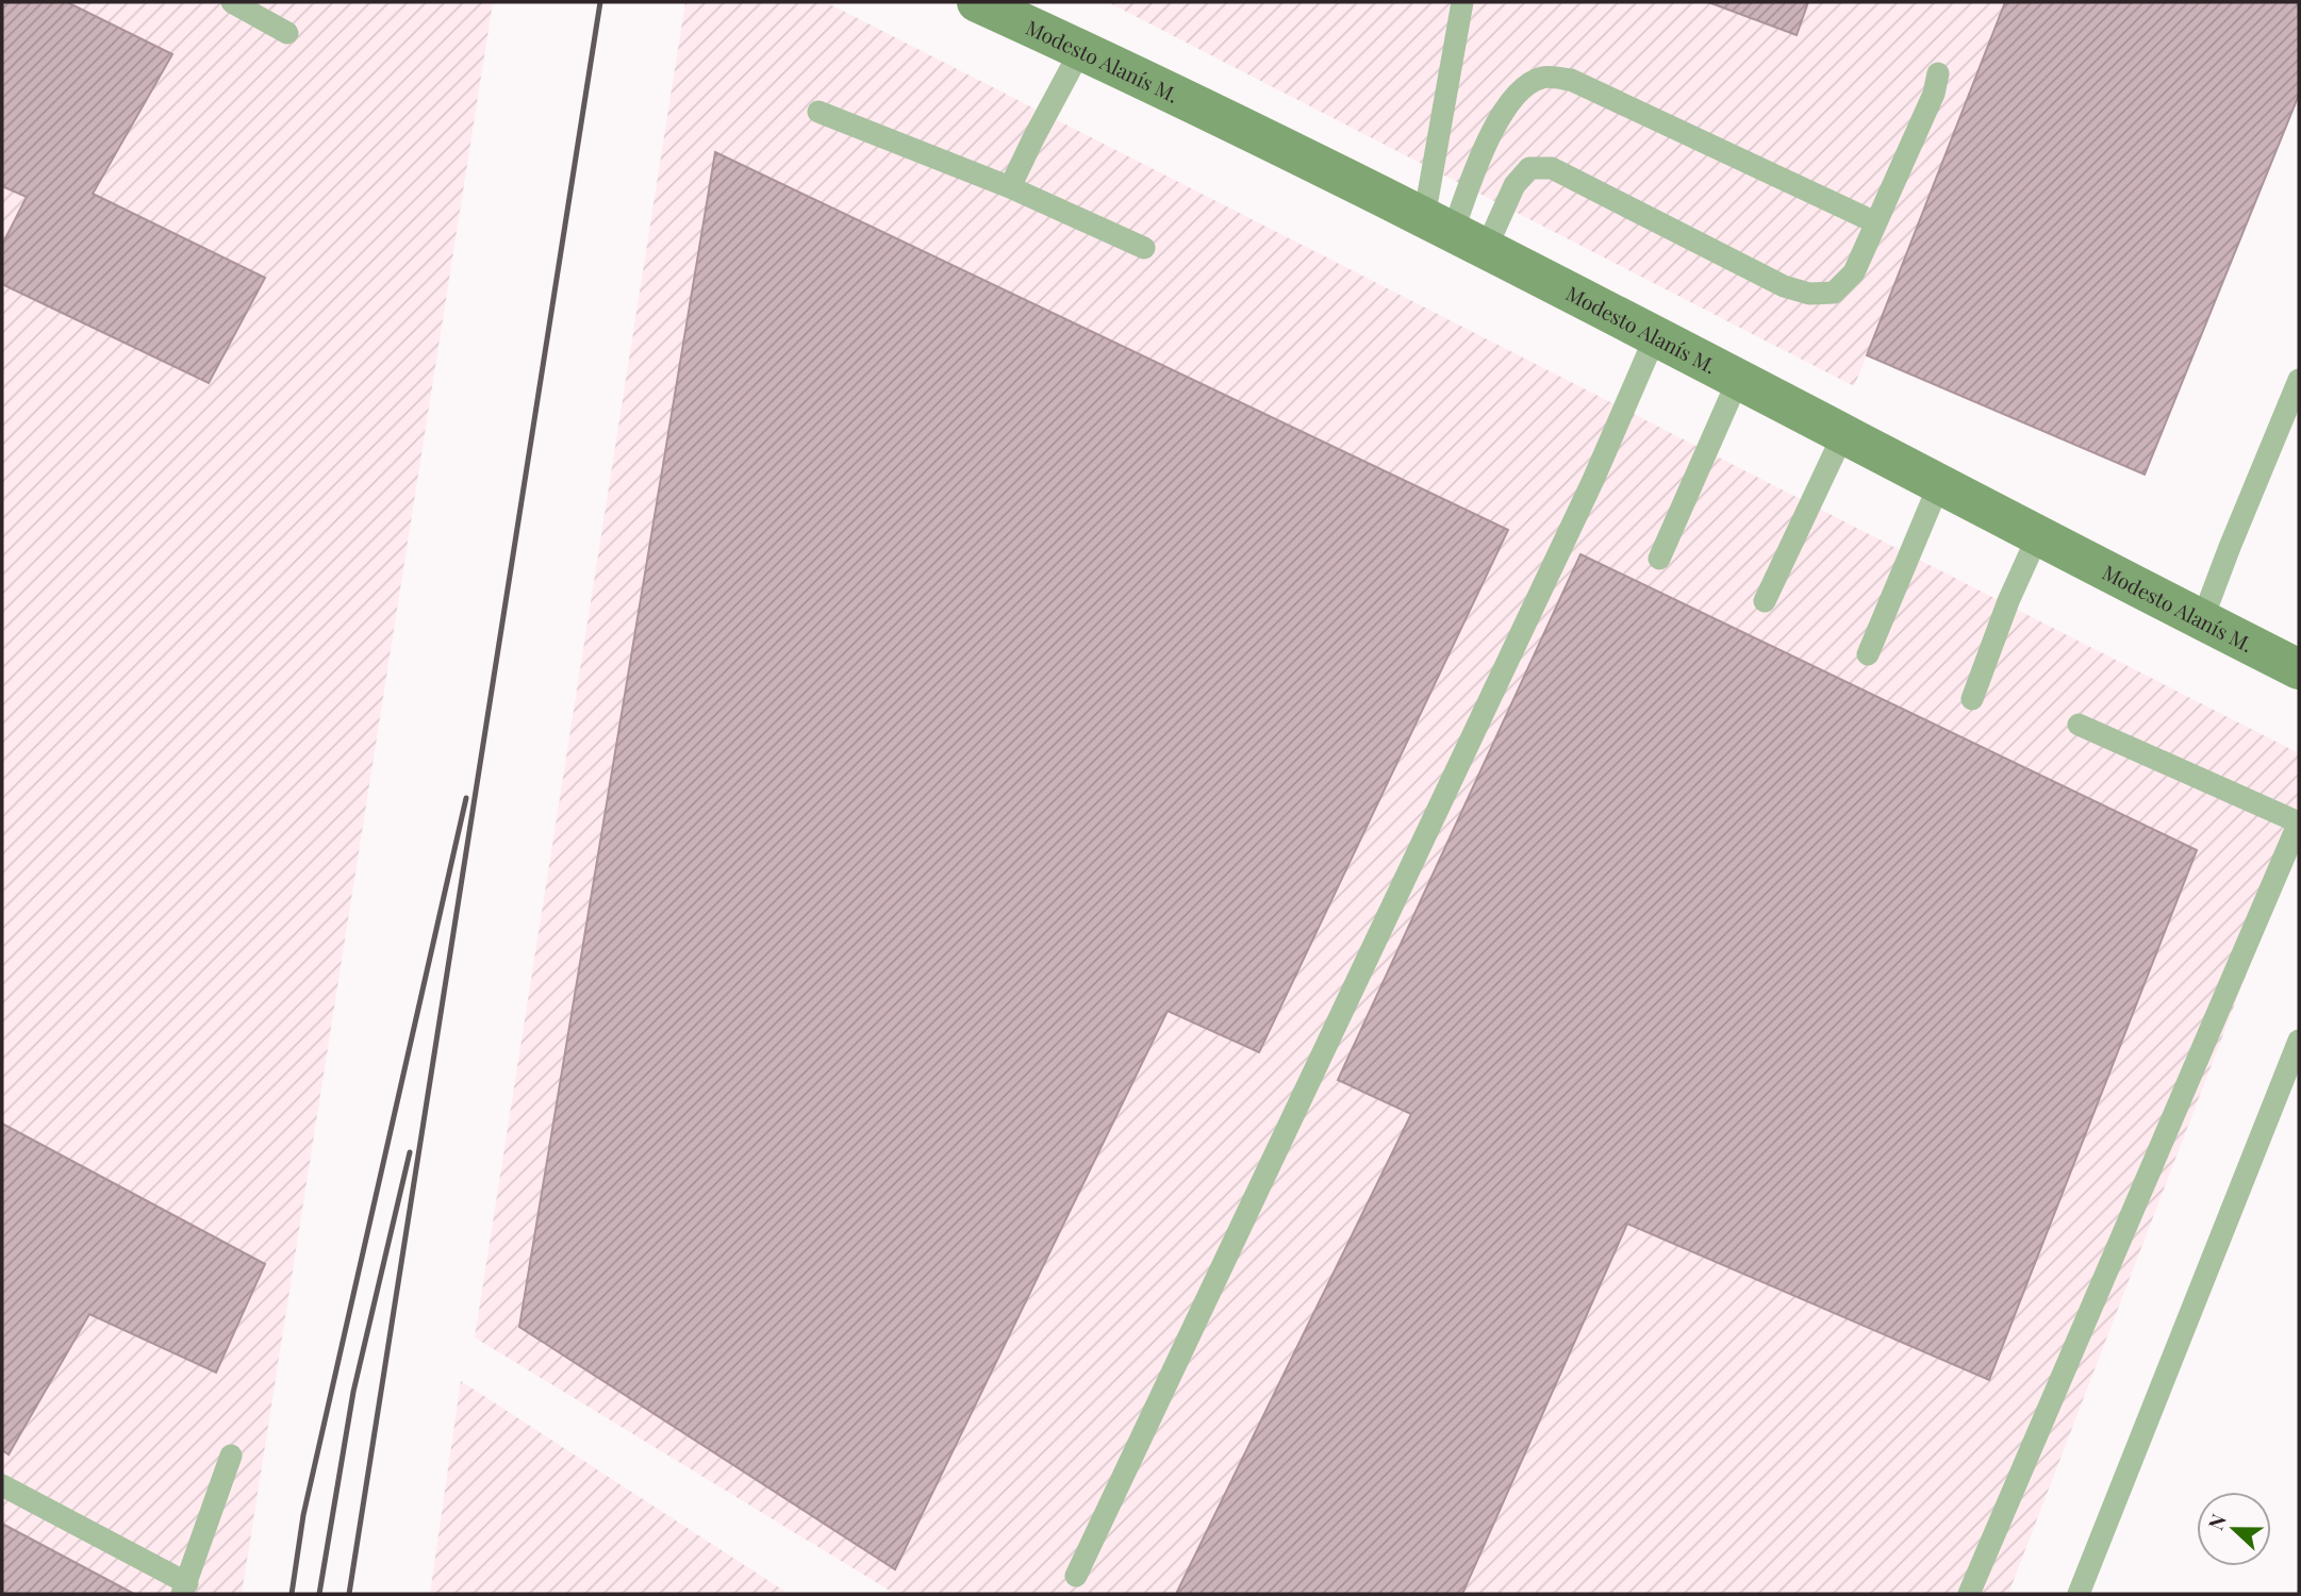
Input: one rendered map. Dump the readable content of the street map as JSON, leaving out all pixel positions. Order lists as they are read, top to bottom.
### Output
{
  "streets": {
    "street": ["Modesto Alanís M."]
  },
  "north": "left"
}
